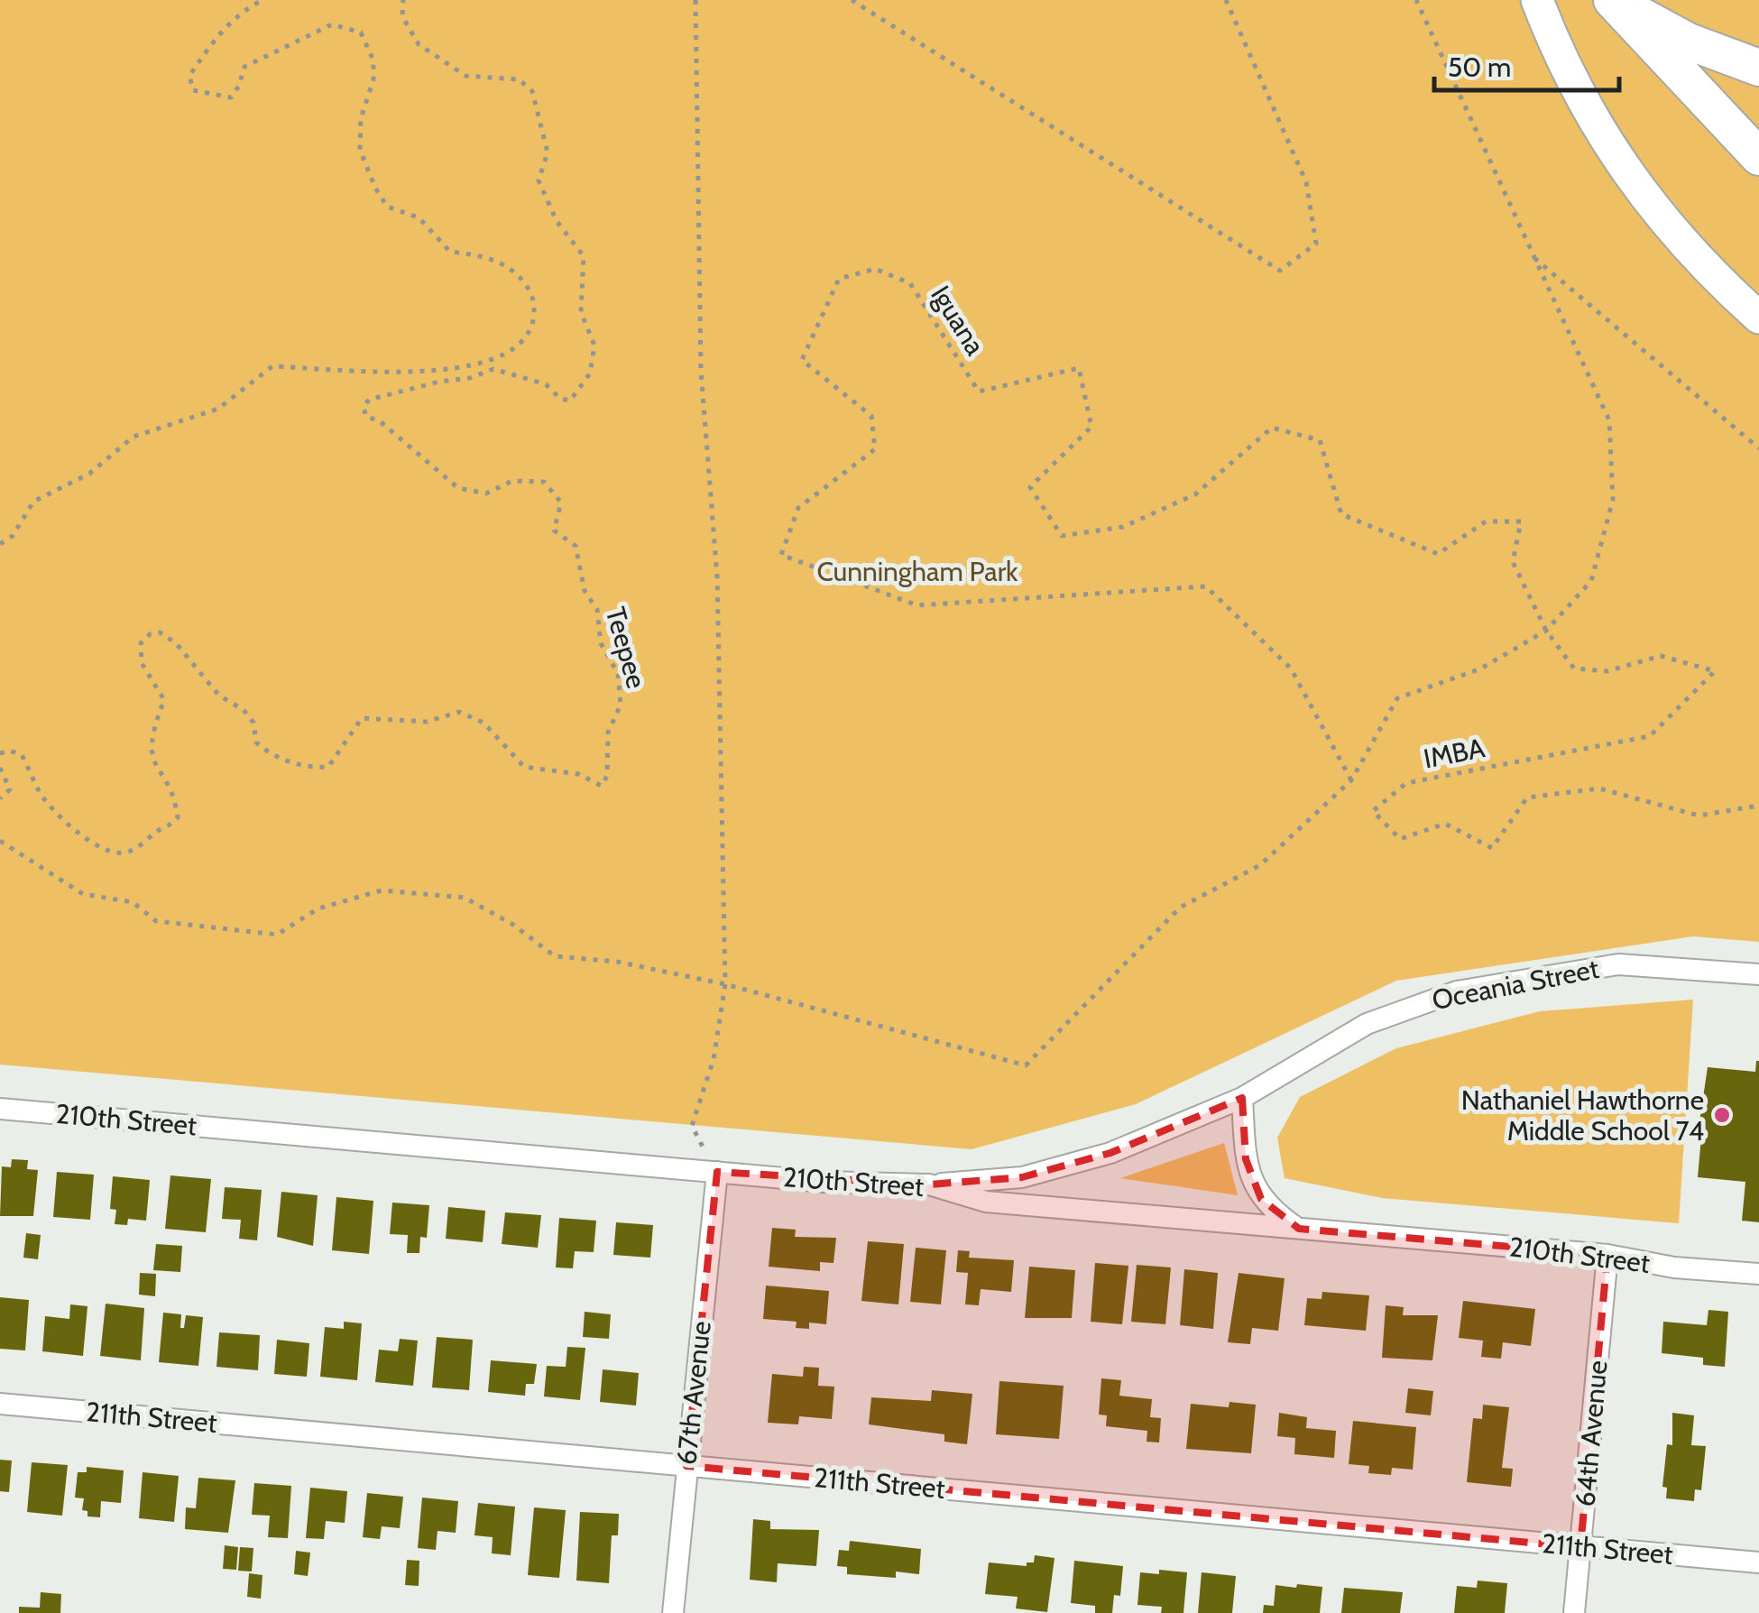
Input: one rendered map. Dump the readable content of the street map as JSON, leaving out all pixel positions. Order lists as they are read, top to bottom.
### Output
{
  "streets": {
    "street": [
      "Oceania Street",
      "210th Street",
      "67th Avenue",
      "211th Street",
      "64th Avenue"
    ],
    "path": ["Iguana", "Teepee", "IMBA"]
  },
  "crossings": [
    ["Iguana", "IMBA"],
    ["Oceania Street", "210th Street"],
    ["210th Street", "67th Avenue"],
    ["210th Street", "64th Avenue"],
    ["67th Avenue", "211th Street"],
    ["211th Street", "64th Avenue"]
  ],
  "parks": ["Cunningham Park"],
  "places": ["Nathaniel Hawthorne Middle School 74"],
  "scale_bar": "50 m"
}
